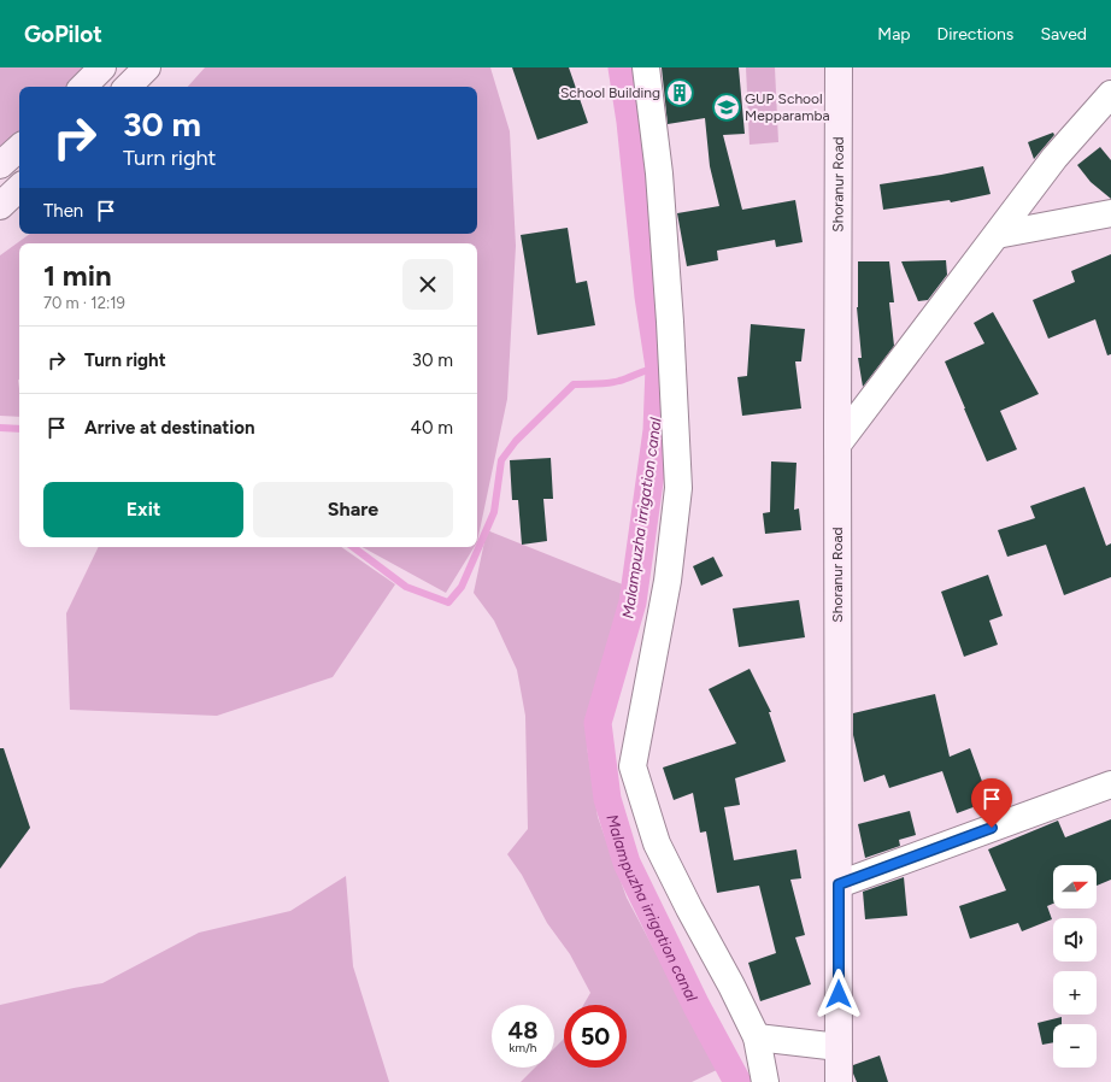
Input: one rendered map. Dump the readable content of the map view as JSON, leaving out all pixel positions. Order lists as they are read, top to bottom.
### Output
{
  "streets": {
    "main road": ["Shoranur Road"]
  },
  "water": ["Malampuzha irrigation canal"],
  "places": {
    "building": ["School Building"],
    "school or university": ["GUP School Mepparamba"]
  },
  "north": "right",
  "page": {
    "header": "GoPilot",
    "nav": ["Map", "Directions", "Saved"],
    "turn": ["30 m", "Turn right"],
    "then": "Then",
    "heading": ["1 min", "70 m · 12:19"],
    "list": [
      {
        "name": "Turn right",
        "value": "30 m"
      },
      {
        "name": "Arrive at destination",
        "value": "40 m"
      }
    ],
    "buttons": ["Exit", "Share"],
    "map_buttons": ["+", "−"],
    "speed": "48 km/h",
    "limit": "50"
  }
}
